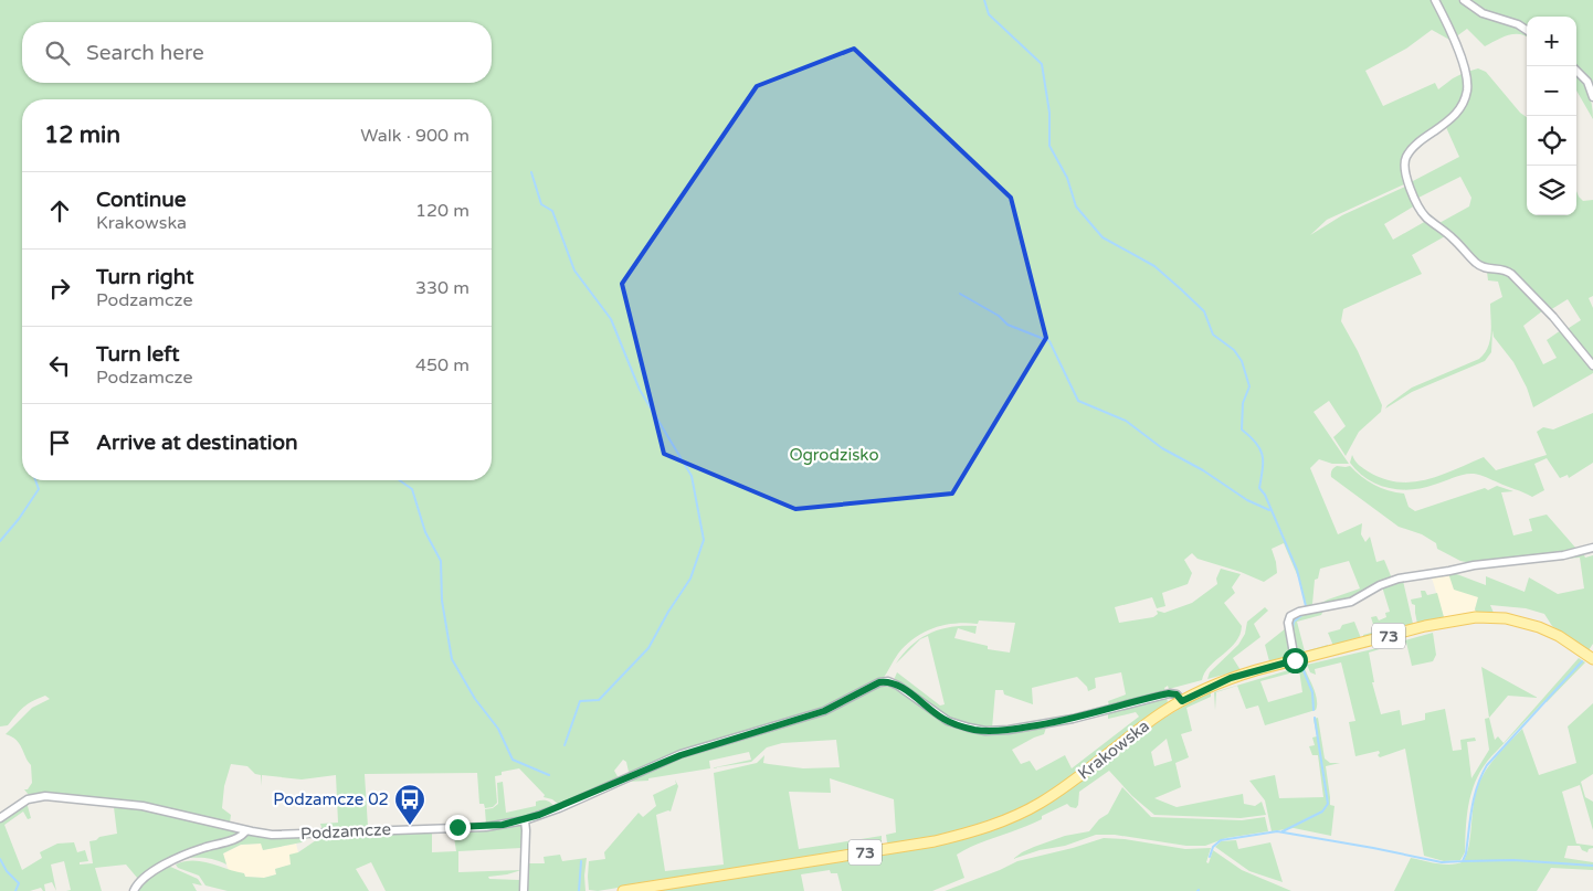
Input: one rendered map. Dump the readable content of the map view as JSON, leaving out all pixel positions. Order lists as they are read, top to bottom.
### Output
{
  "streets": {
    "main road": ["73", "Krakowska"],
    "street": ["Podzamcze"]
  },
  "crossings": [
    ["Krakowska", "Podzamcze"]
  ],
  "parks": ["Ogrodzisko"],
  "places": {
    "bus stop": ["Podzamcze 02"]
  },
  "page": {
    "map_buttons": ["+", "−"],
    "search": "Search here",
    "heading": ["12 min", "Walk · 900 m"],
    "list": [
      ["Continue", "Krakowska", "120 m"],
      ["Turn right", "Podzamcze", "330 m"],
      ["Turn left", "Podzamcze", "450 m"],
      "Arrive at destination"
    ]
  }
}
